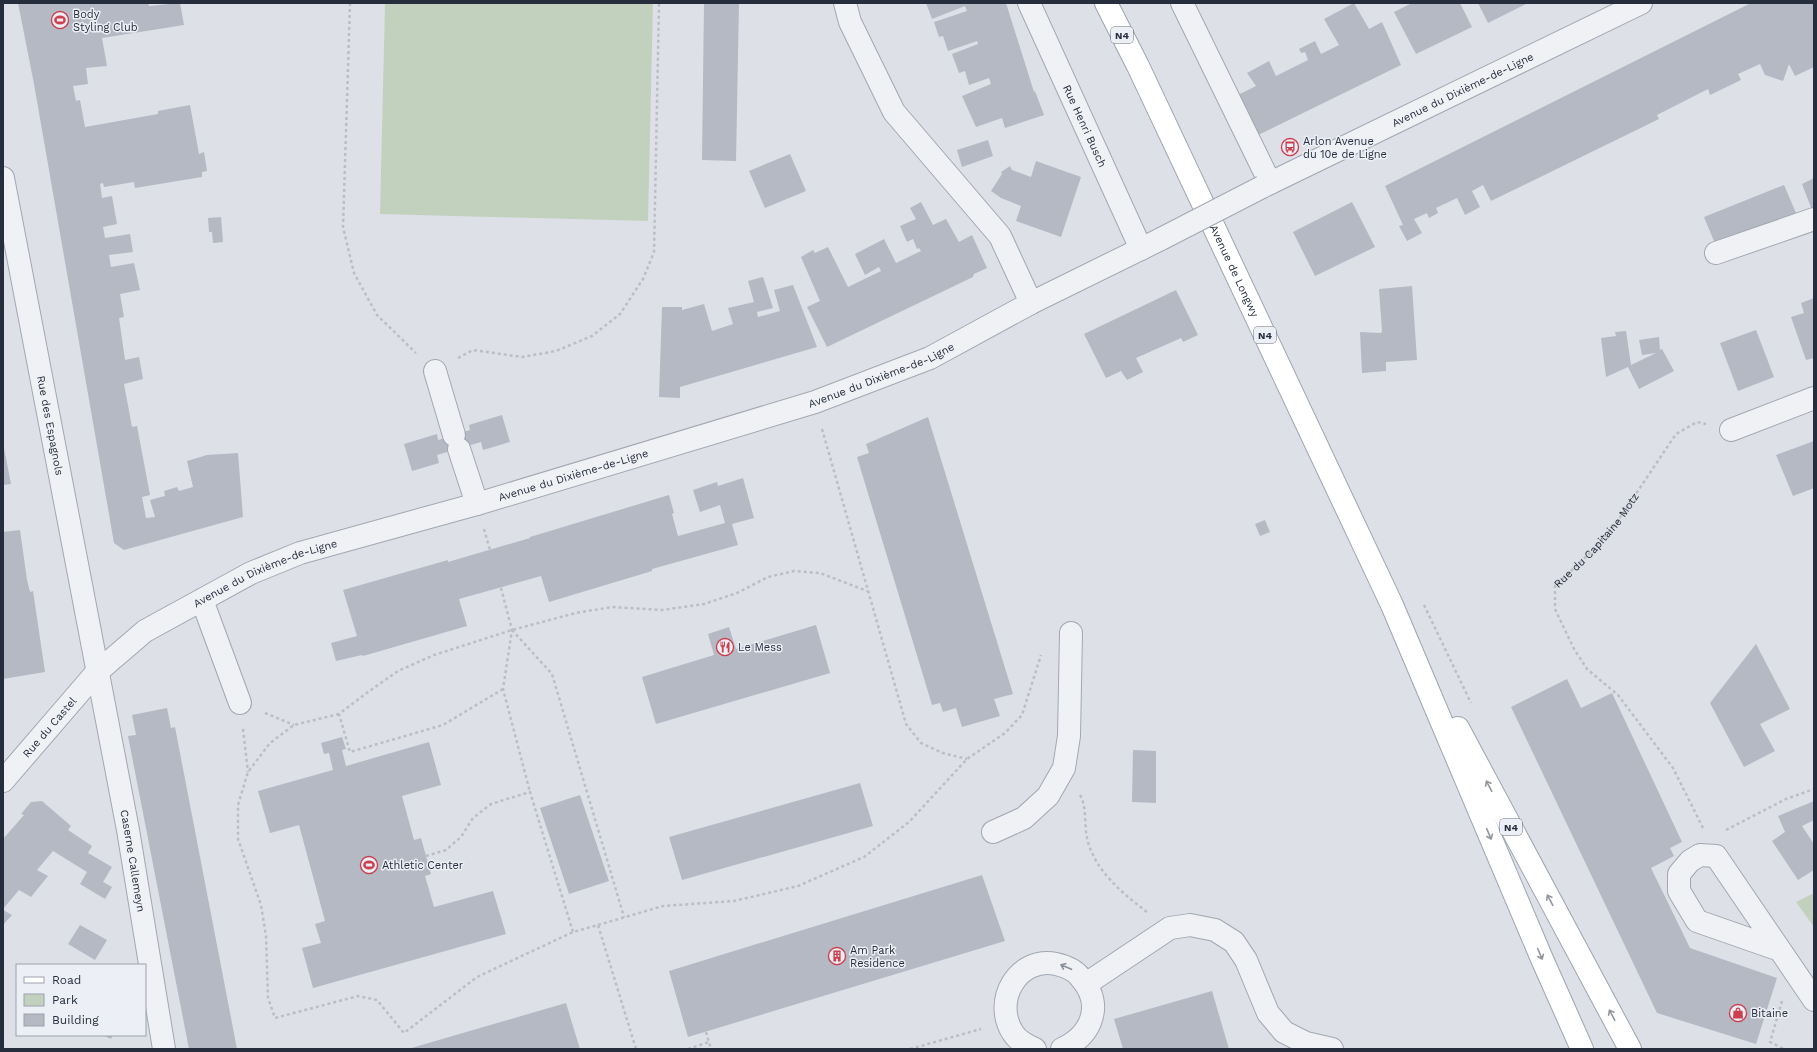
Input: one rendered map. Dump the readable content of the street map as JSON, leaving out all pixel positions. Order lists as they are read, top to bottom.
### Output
{
  "streets": {
    "main road": ["N4", "Avenue de Longwy"],
    "street": [
      "Avenue du Dixième-de-Ligne",
      "Rue Henri Busch",
      "Rue des Espagnols",
      "Rue du Castel",
      "Caserne Callemeyn"
    ],
    "path": ["Rue du Capitaine Motz"]
  },
  "crossings": [
    ["N4", "Avenue de Longwy"],
    ["Avenue du Dixième-de-Ligne", "Rue Henri Busch"],
    ["Avenue du Dixième-de-Ligne", "Rue des Espagnols"],
    ["Avenue du Dixième-de-Ligne", "Rue du Castel"],
    ["Avenue du Dixième-de-Ligne", "Caserne Callemeyn"],
    ["Rue des Espagnols", "Rue du Castel"],
    ["Rue des Espagnols", "Caserne Callemeyn"],
    ["Rue du Castel", "Caserne Callemeyn"]
  ],
  "places": {
    "sports": ["Body Styling Club", "Athletic Center"],
    "bus stop": ["Arlon Avenue du 10e de Ligne"],
    "restaurant": ["Le Mess"],
    "building": ["Am Park Residence"],
    "shop": ["Bitaine"]
  },
  "legend": ["Road", "Park", "Building"]
}
